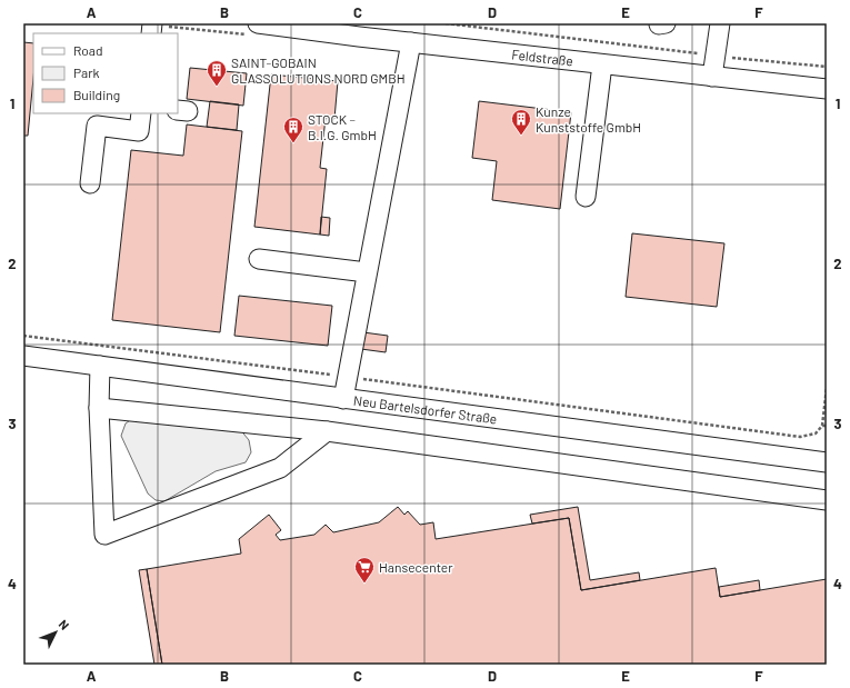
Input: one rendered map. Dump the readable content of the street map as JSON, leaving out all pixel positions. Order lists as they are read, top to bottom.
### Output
{
  "streets": {
    "street": ["Feldstraße", "Neu Bartelsdorfer Straße"]
  },
  "places": {
    "building": ["SAINT-GOBAIN GLASSOLUTIONS NORD GMBH", "Kunze Kunststoffe GmbH", "STOCK – B.I.G. GmbH"],
    "supermarket": ["Hansecenter"]
  },
  "legend": ["Road", "Park", "Building"],
  "north": "top right",
  "grid": {
    "columns": [
      "A",
      "B",
      "C",
      "D",
      "E",
      "F"
    ],
    "rows": [
      "1",
      "2",
      "3",
      "4"
    ]
  }
}
